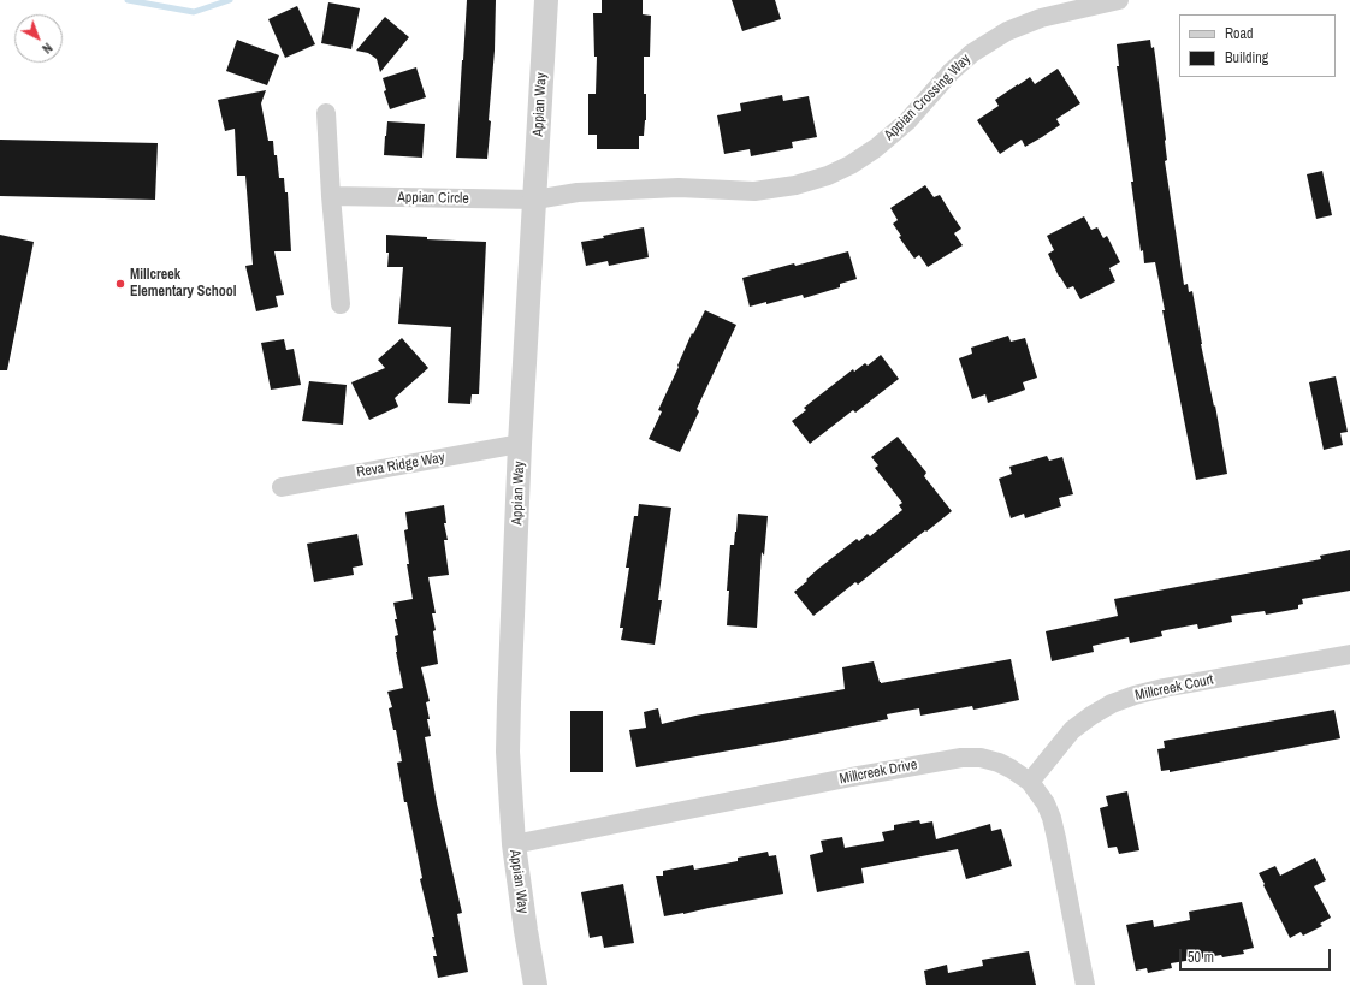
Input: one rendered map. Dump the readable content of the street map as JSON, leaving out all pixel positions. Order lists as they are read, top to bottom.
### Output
{
  "streets": {
    "street": [
      "Appian Crossing Way",
      "Appian Way",
      "Appian Circle",
      "Reva Ridge Way",
      "Millcreek Court",
      "Millcreek Drive"
    ]
  },
  "crossings": [
    ["Appian Crossing Way", "Appian Way"],
    ["Appian Crossing Way", "Appian Circle"],
    ["Appian Way", "Appian Circle"],
    ["Appian Way", "Reva Ridge Way"],
    ["Appian Way", "Millcreek Drive"],
    ["Millcreek Court", "Millcreek Drive"]
  ],
  "places": ["Millcreek Elementary School"],
  "legend": ["Road", "Building"],
  "scale_bar": "50 m",
  "north": "bottom right"
}
